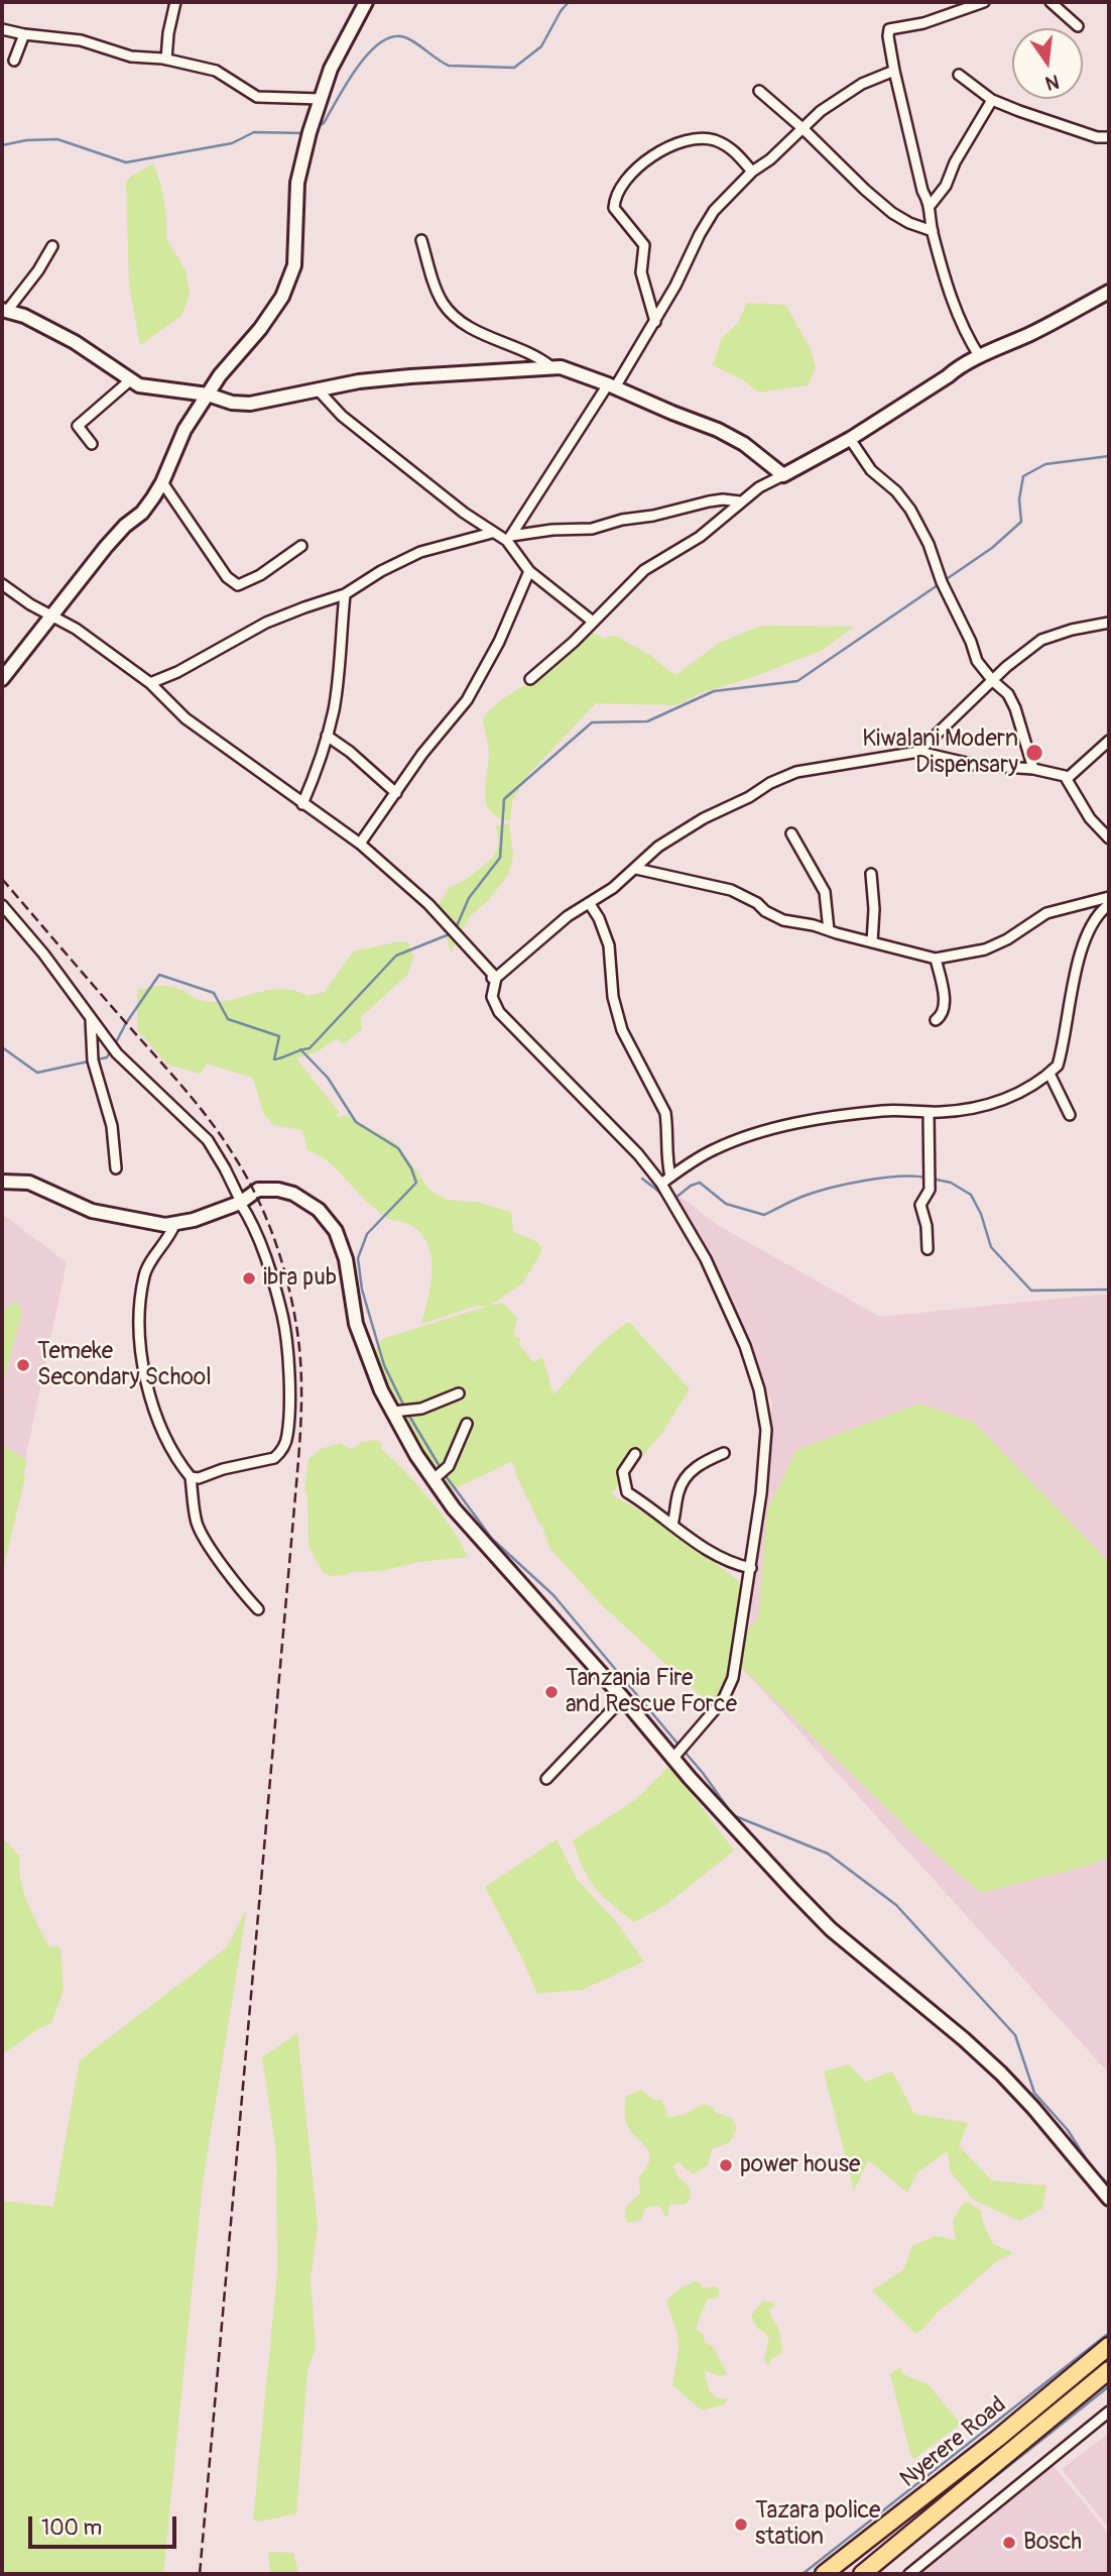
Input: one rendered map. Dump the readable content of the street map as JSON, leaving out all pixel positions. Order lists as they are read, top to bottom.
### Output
{
  "streets": {
    "highway": ["Nyerere Road"]
  },
  "places": [
    "Kiwalani Modern Dispensary",
    "ibra pub",
    "Temeke Secondary School",
    "Tanzania Fire and Rescue Force",
    "power house",
    "Tazara police station",
    "Bosch"
  ],
  "scale_bar": "100 m",
  "north": "bottom"
}
